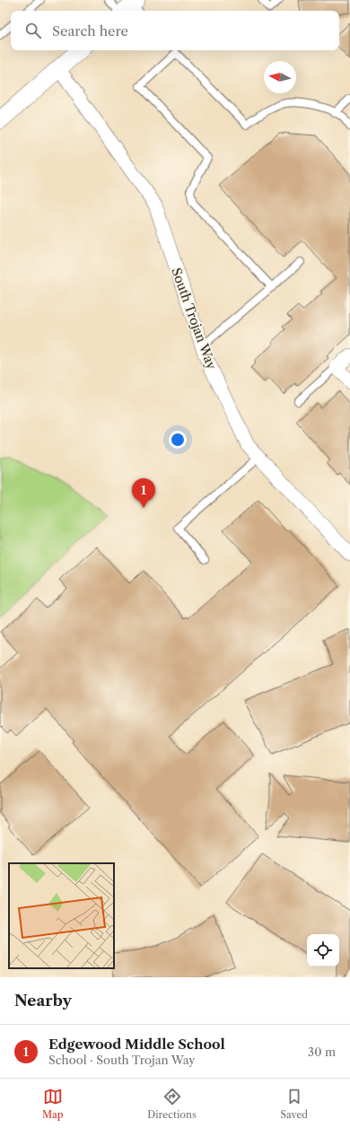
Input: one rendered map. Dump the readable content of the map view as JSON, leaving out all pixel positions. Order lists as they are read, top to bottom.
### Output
{
  "streets": {
    "street": ["South Trojan Way"]
  },
  "north": "left",
  "page": {
    "search": "Search here",
    "pins": "1",
    "heading": "Nearby",
    "list": [
      {
        "mark": "1",
        "name": "Edgewood Middle School",
        "note": "School · South Trojan Way",
        "value": "30 m"
      }
    ],
    "nav": ["Map", "Directions", "Saved"]
  }
}
